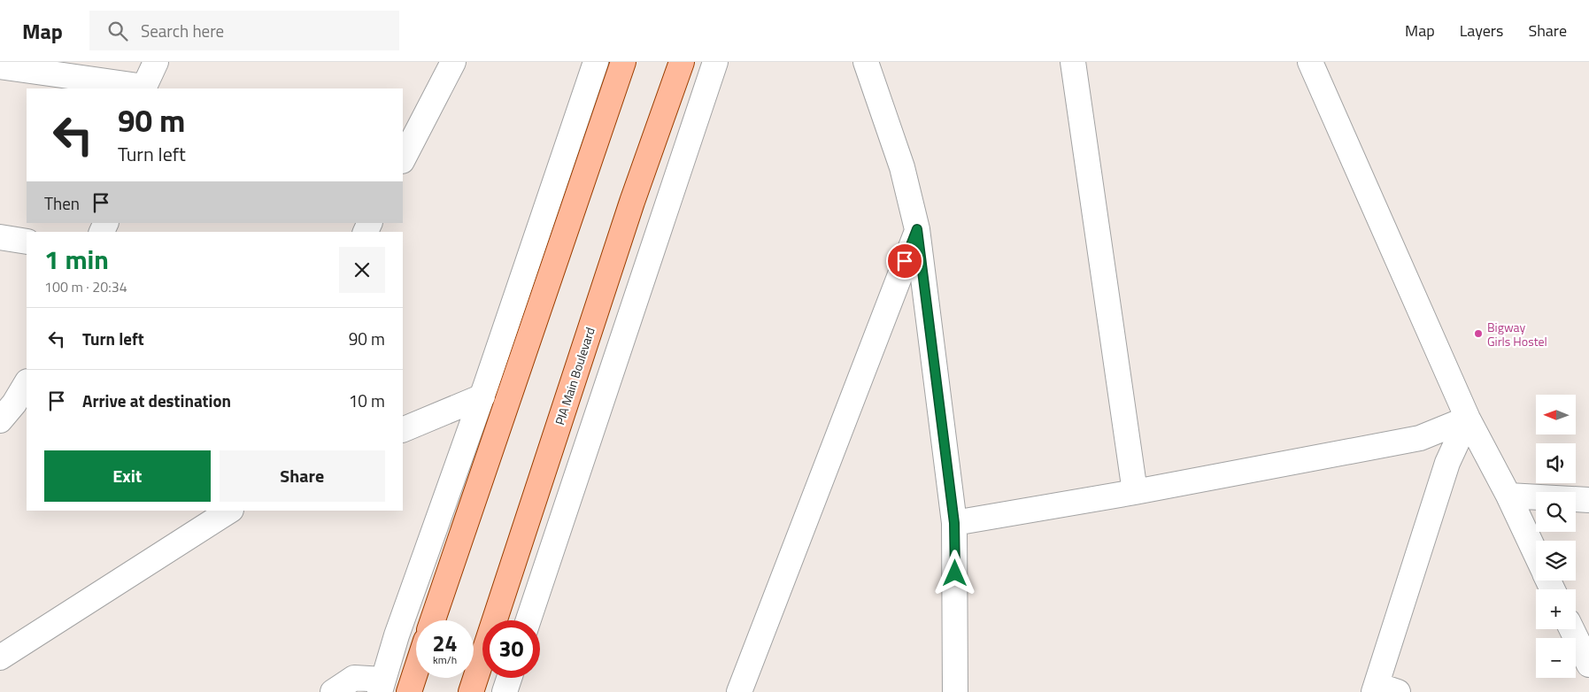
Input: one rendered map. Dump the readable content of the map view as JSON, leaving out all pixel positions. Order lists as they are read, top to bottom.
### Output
{
  "streets": {
    "main road": ["PIA Main Boulevard"]
  },
  "places": ["Bigway Girls Hostel"],
  "north": "left",
  "page": {
    "header": "Map",
    "search": "Search here",
    "nav": ["Map", "Layers", "Share"],
    "turn": ["90 m", "Turn left"],
    "then": "Then",
    "heading": ["1 min", "100 m · 20:34"],
    "list": [
      {
        "name": "Turn left",
        "value": "90 m"
      },
      {
        "name": "Arrive at destination",
        "value": "10 m"
      }
    ],
    "map_buttons": ["+", "−"],
    "buttons": ["Exit", "Share"],
    "speed": "24 km/h",
    "limit": "30"
  }
}
